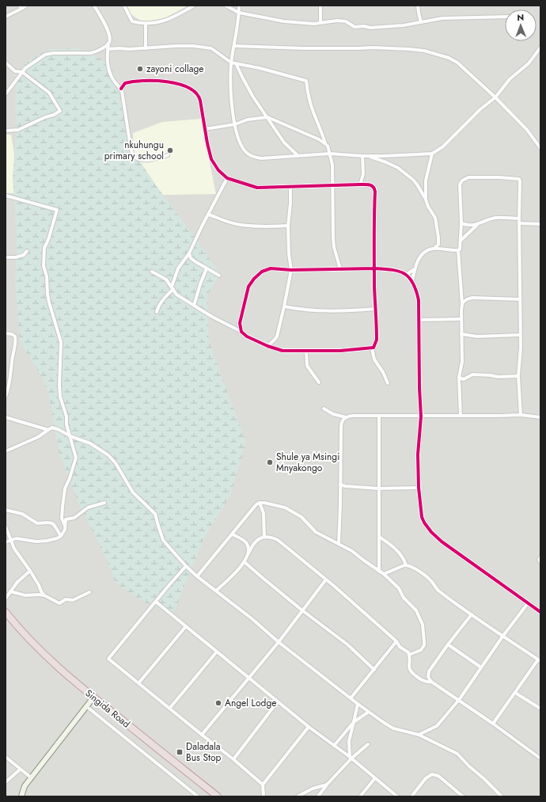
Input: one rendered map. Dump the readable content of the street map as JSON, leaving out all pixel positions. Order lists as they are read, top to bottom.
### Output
{
  "streets": {
    "highway": ["Singida Road"]
  },
  "places": {
    "other": [
      "zayoni collage",
      "nkuhungu primary school",
      "Shule ya Msingi Mnyakongo",
      "Angel Lodge"
    ],
    "transit": ["Daladala Bus Stop"]
  },
  "north": "top"
}
